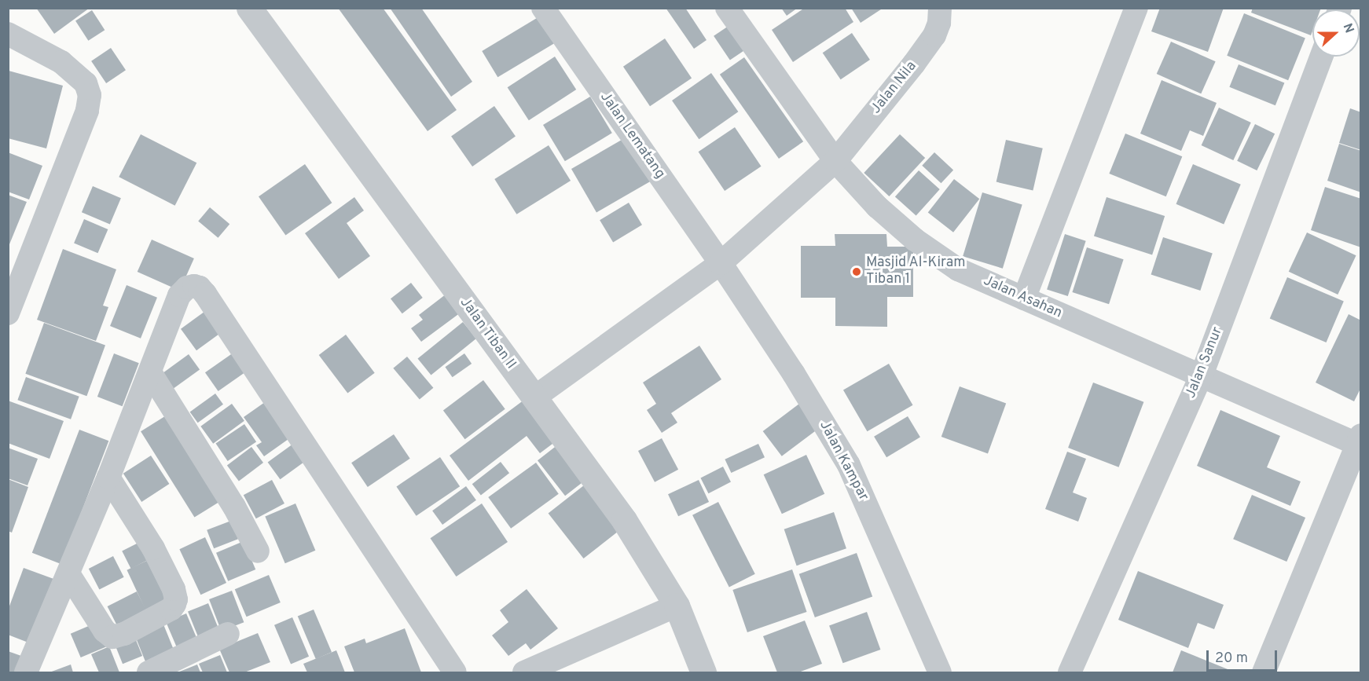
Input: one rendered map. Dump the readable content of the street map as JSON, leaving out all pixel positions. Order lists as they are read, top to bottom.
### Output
{
  "streets": {
    "street": [
      "Jalan Nila",
      "Jalan Lematang",
      "Jalan Asahan",
      "Jalan Tiban II",
      "Jalan Sanur",
      "Jalan Kampar"
    ]
  },
  "crossings": [
    ["Jalan Nila", "Jalan Lematang"],
    ["Jalan Nila", "Jalan Asahan"],
    ["Jalan Nila", "Jalan Tiban II"],
    ["Jalan Nila", "Jalan Kampar"],
    ["Jalan Lematang", "Jalan Kampar"],
    ["Jalan Asahan", "Jalan Sanur"]
  ],
  "places": ["Masjid Al-Kiram Tiban 1"],
  "scale_bar": "20 m",
  "north": "right"
}
